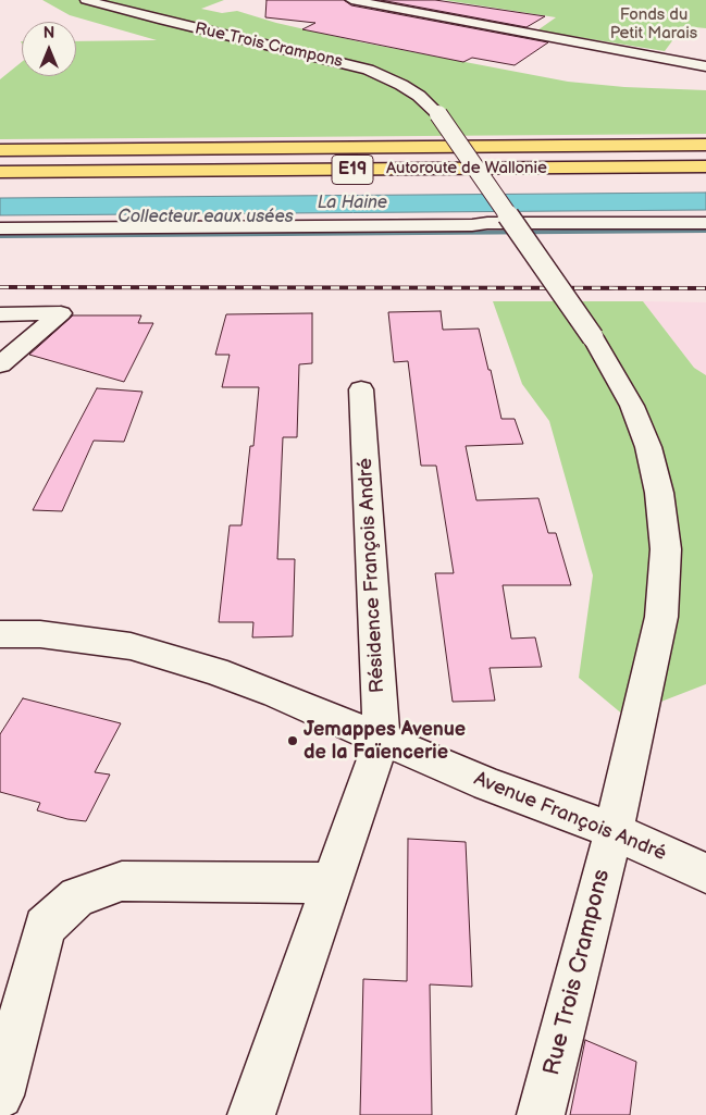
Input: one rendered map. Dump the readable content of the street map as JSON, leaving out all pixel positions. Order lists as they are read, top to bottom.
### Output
{
  "streets": {
    "highway": ["Autoroute de Wallonie", "E19"],
    "street": ["Rue Trois Crampons", "Résidence François André", "Avenue François André"]
  },
  "crossings": [
    ["Rue Trois Crampons", "Avenue François André"],
    ["Résidence François André", "Avenue François André"]
  ],
  "water": ["La Haine", "Collecteur eaux usées"],
  "parks": ["Fonds du Petit Marais"],
  "places": ["Jemappes Avenue de la Faïencerie"],
  "north": "top"
}
